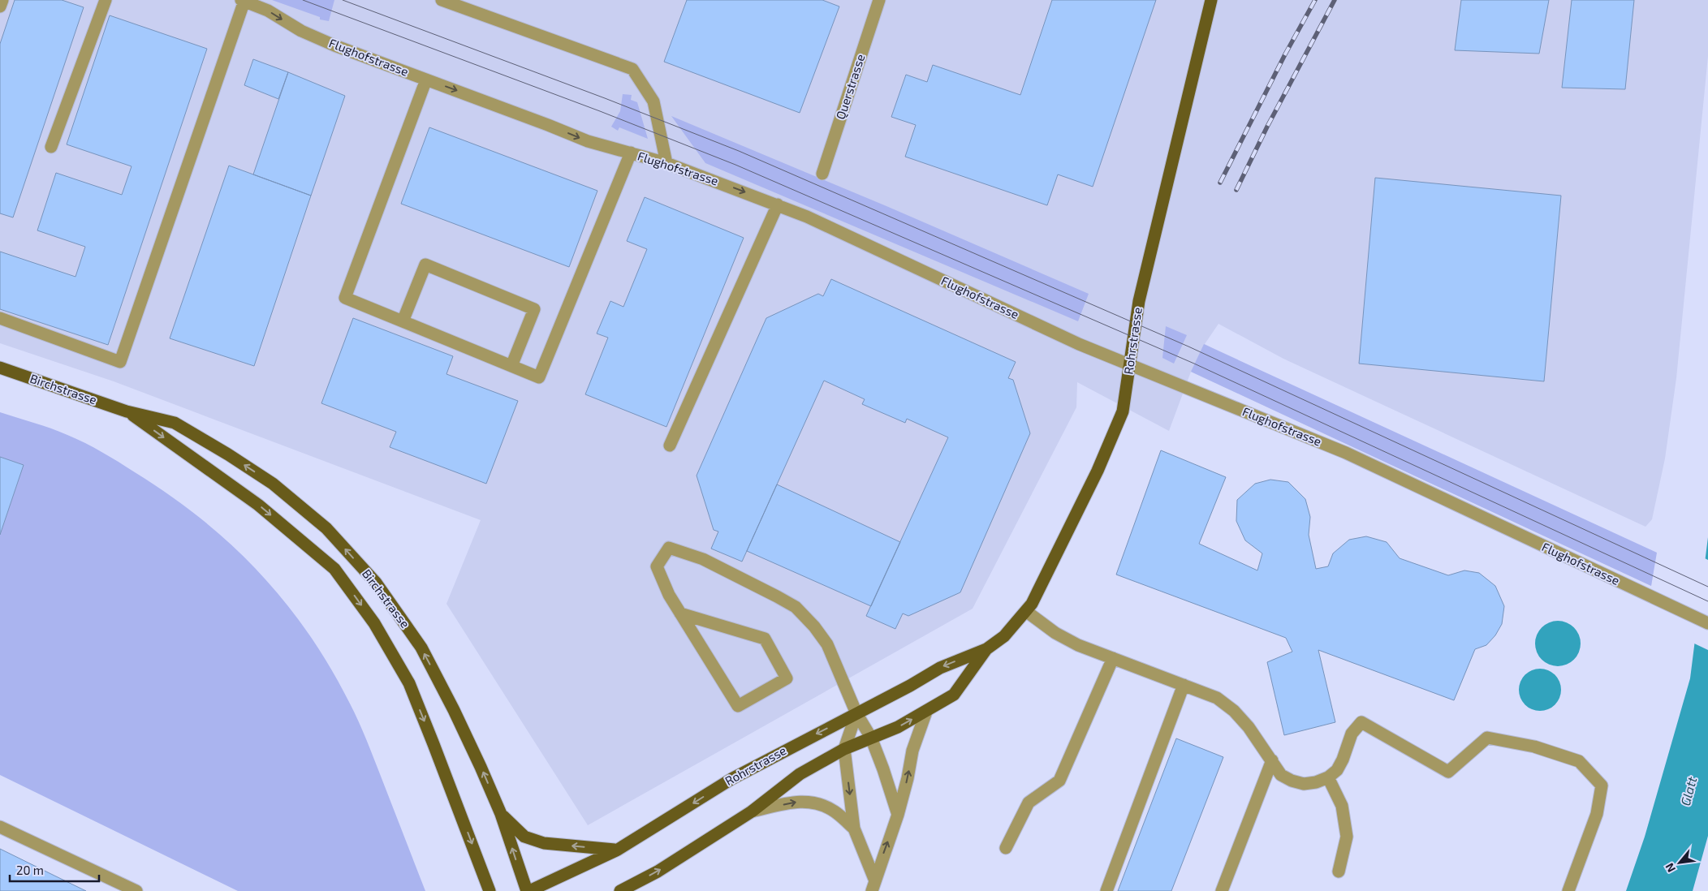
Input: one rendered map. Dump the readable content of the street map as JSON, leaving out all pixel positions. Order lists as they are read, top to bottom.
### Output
{
  "streets": {
    "main road": ["Rohrstrasse", "Birchstrasse"],
    "street": ["Flughofstrasse", "Querstrasse"]
  },
  "crossings": [
    ["Flughofstrasse", "Rohrstrasse"],
    ["Rohrstrasse", "Birchstrasse"]
  ],
  "water": ["Glatt"],
  "scale_bar": "20 m",
  "north": "bottom left"
}
